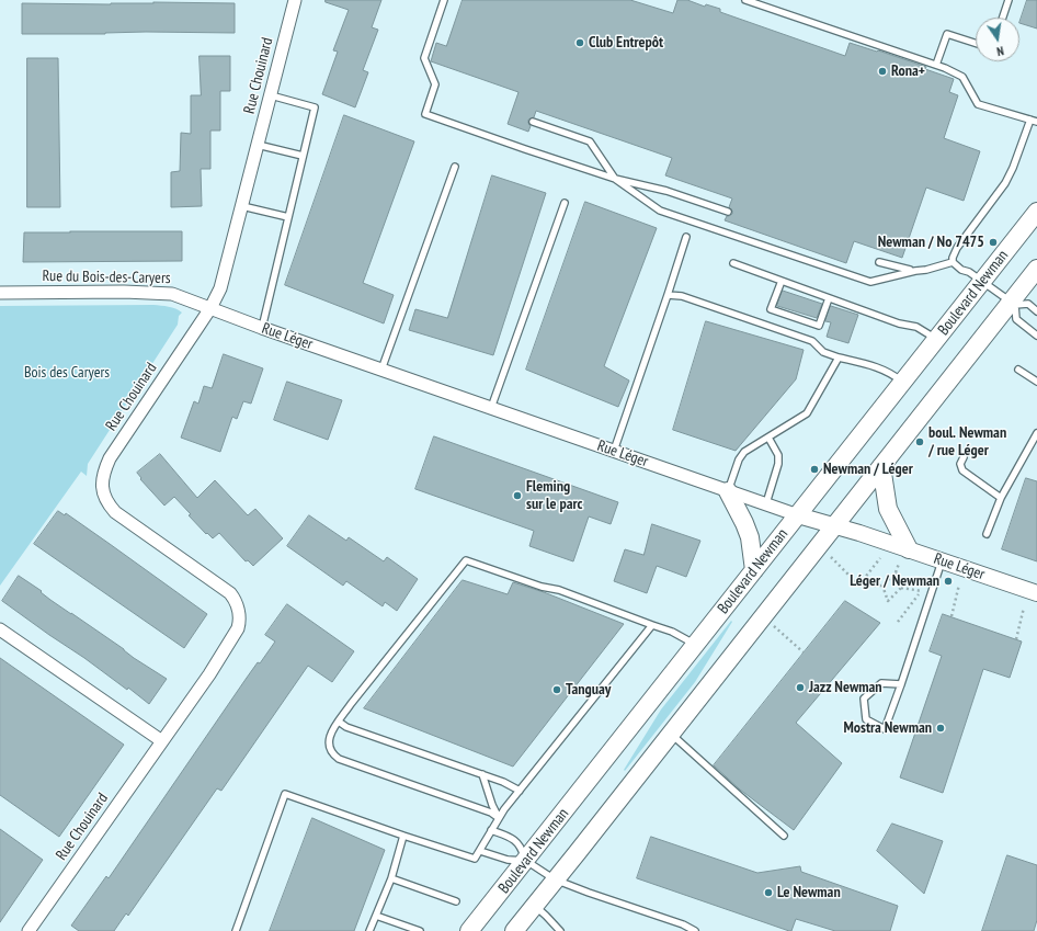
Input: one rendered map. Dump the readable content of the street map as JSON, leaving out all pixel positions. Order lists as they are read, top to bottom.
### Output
{
  "streets": {
    "main road": ["Boulevard Newman"],
    "street": ["Rue Chouinard", "Rue du Bois-des-Caryers", "Rue Léger"]
  },
  "crossings": [
    ["Rue Chouinard", "Rue du Bois-des-Caryers"],
    ["Rue Chouinard", "Rue Léger"],
    ["Rue du Bois-des-Caryers", "Rue Léger"],
    ["Boulevard Newman", "Rue Léger"]
  ],
  "parks": ["Bois des Caryers"],
  "places": [
    "Club Entrepôt",
    "Rona+",
    "Newman / No 7475",
    "boul. Newman / rue Léger",
    "Newman / Léger",
    "Fleming sur le parc",
    "Léger / Newman",
    "Jazz Newman",
    "Tanguay",
    "Mostra Newman",
    "Le Newman"
  ],
  "north": "bottom"
}
